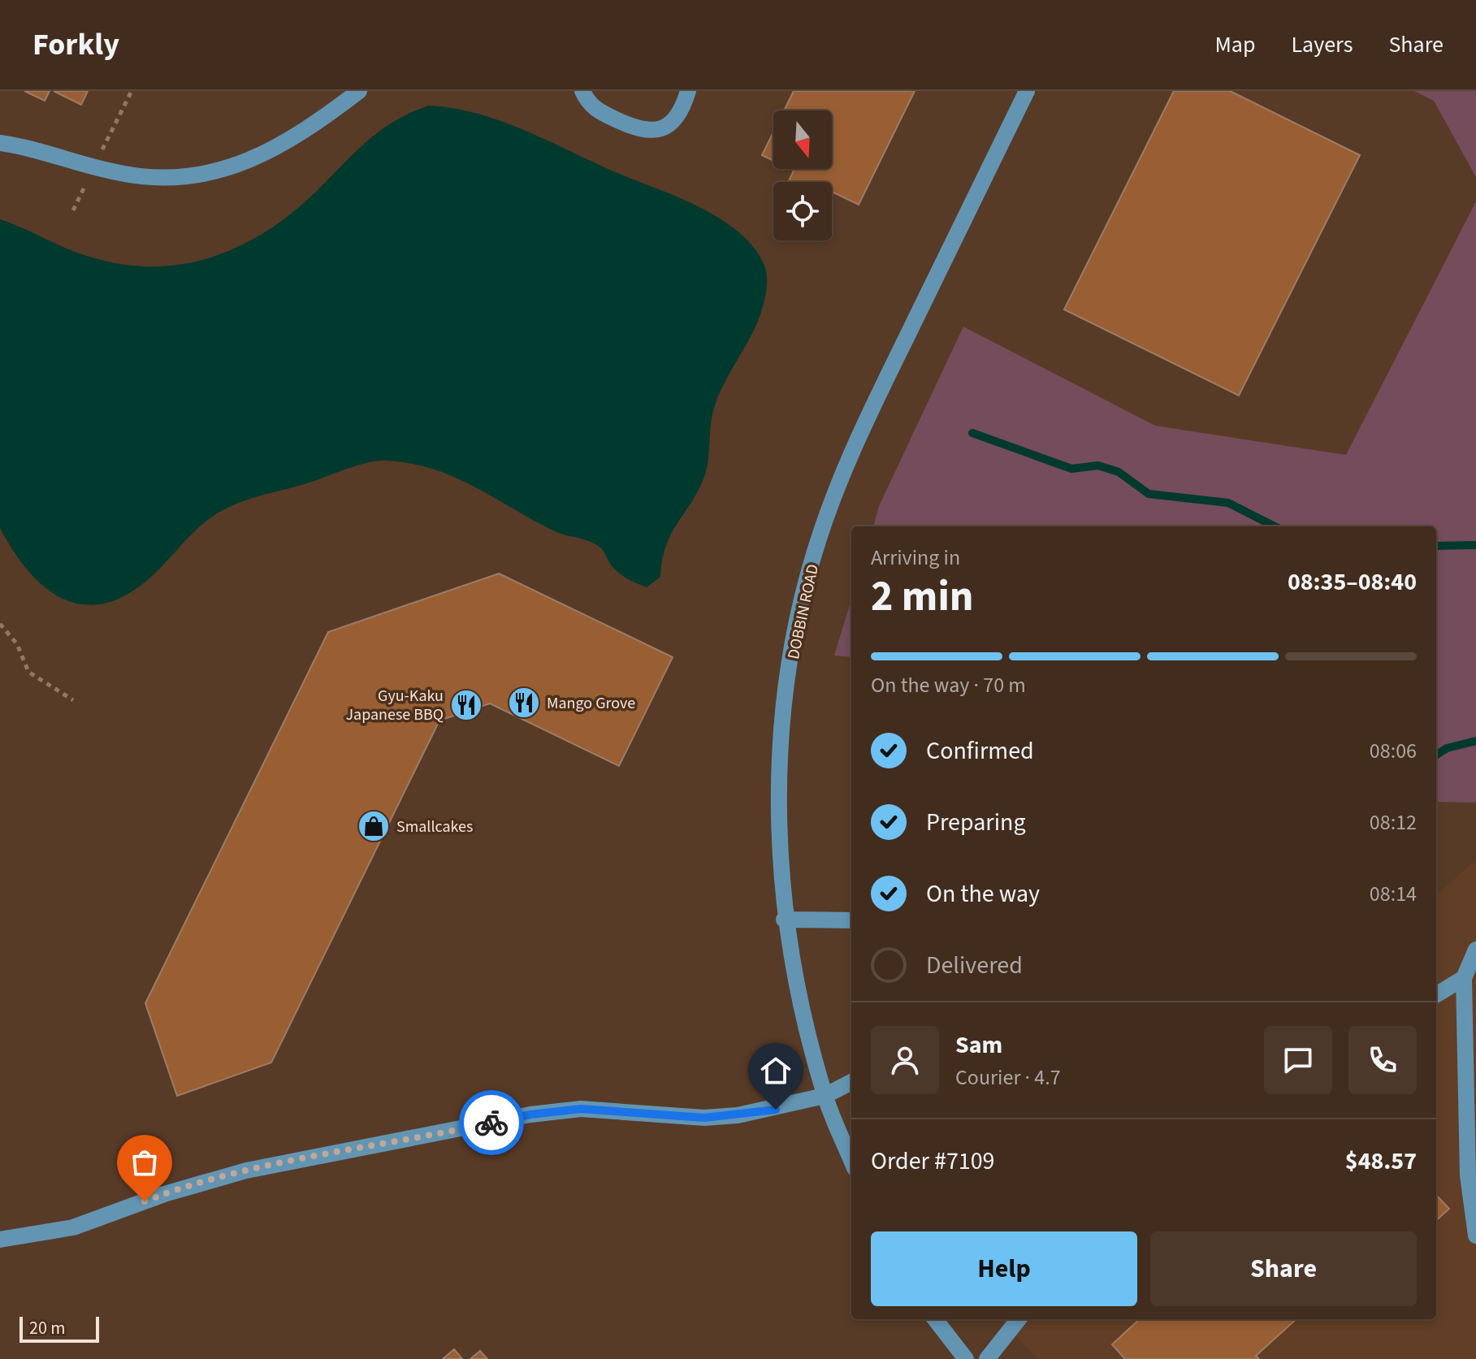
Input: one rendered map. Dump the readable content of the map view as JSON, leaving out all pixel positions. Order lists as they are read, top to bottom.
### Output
{
  "streets": {
    "street": ["DOBBIN ROAD"]
  },
  "places": {
    "restaurant": ["Mango Grove", "Gyu-Kaku Japanese BBQ"],
    "shop": ["Smallcakes"]
  },
  "scale_bar": "20 m",
  "north": "bottom",
  "page": {
    "header": "Forkly",
    "nav": ["Map", "Layers", "Share"],
    "heading": ["2 min", "Arriving in", "08:35–08:40"],
    "panel": [
      "Sam",
      "Courier · 4.7",
      "Order #7109",
      "$48.57"
    ],
    "bar": "On the way · 70 m",
    "list": [
      ["Confirmed", "08:06"],
      ["Preparing", "08:12"],
      ["On the way", "08:14"],
      "Delivered"
    ],
    "buttons": ["Help", "Share"],
    "scale": "20 m"
  }
}
